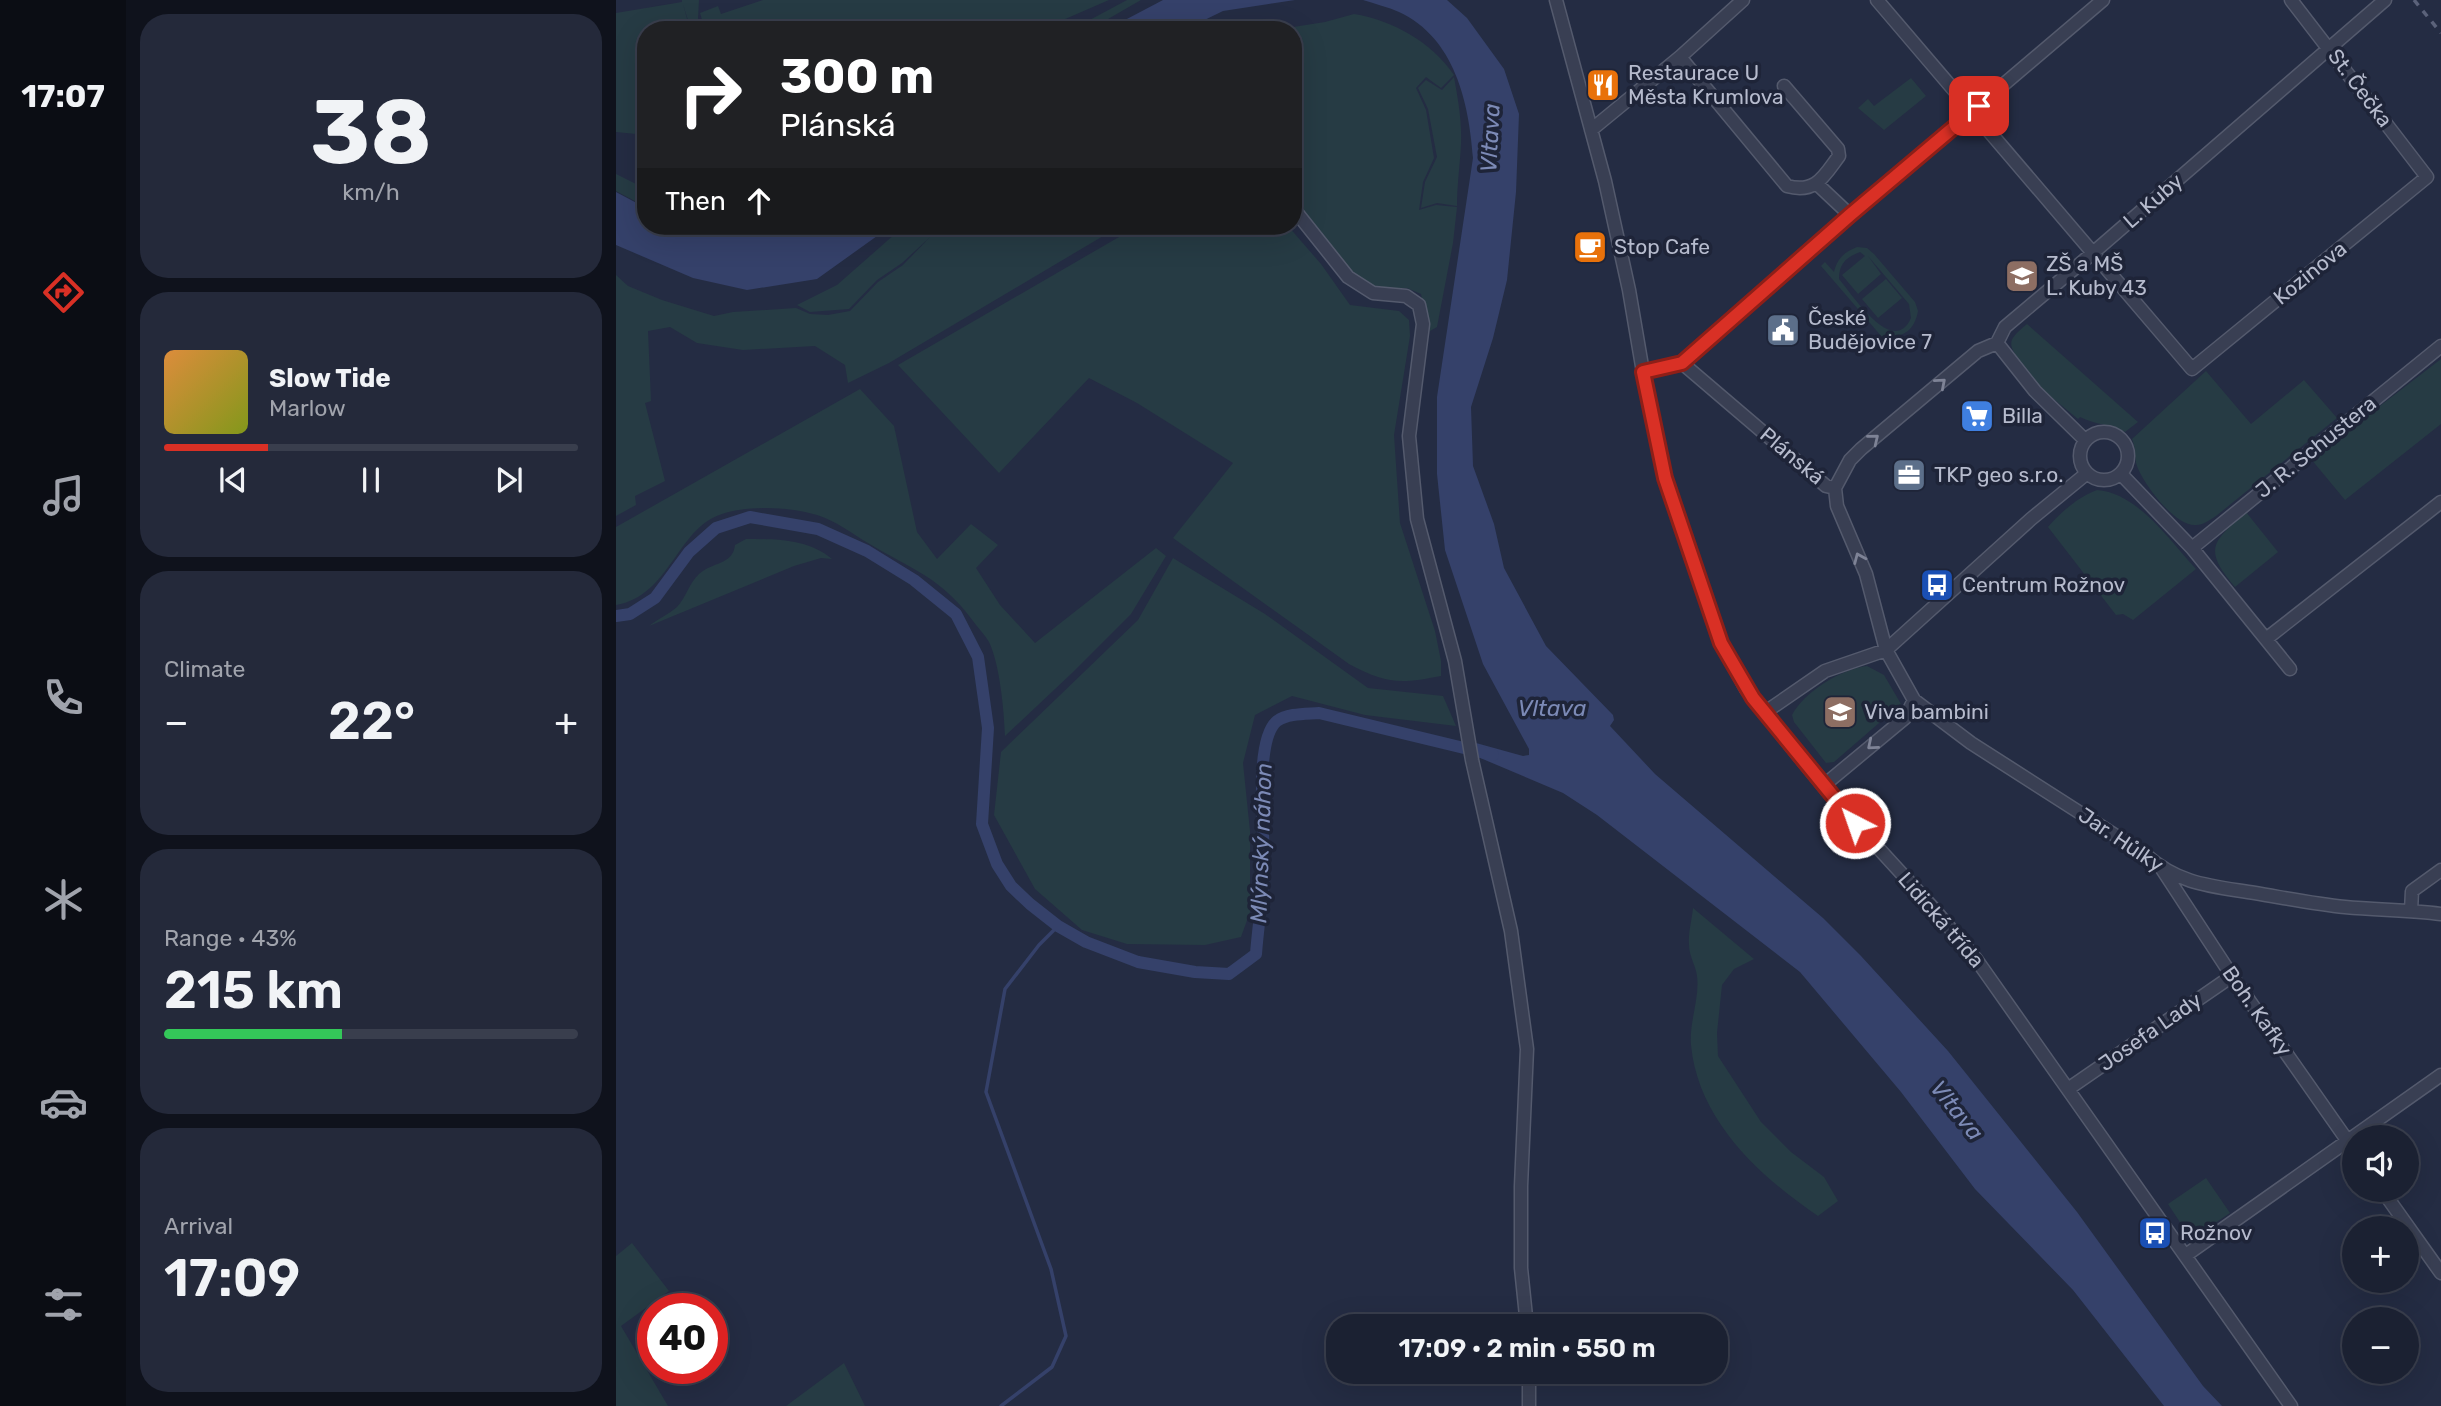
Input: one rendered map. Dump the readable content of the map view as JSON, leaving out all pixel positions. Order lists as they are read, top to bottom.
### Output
{
  "streets": {
    "street": [
      "St. Čečka",
      "L. Kuby",
      "Kozinova",
      "J. R. Schustera",
      "Plánská",
      "Jar. Hůlky",
      "Lidická třída",
      "Boh. Kafky",
      "Josefa Lady"
    ]
  },
  "crossings": [
    ["St. Čečka", "L. Kuby"],
    ["St. Čečka", "Kozinova"],
    ["L. Kuby", "Kozinova"],
    ["L. Kuby", "Plánská"],
    ["Plánská", "Jar. Hůlky"],
    ["Jar. Hůlky", "Boh. Kafky"],
    ["Lidická třída", "Josefa Lady"],
    ["Boh. Kafky", "Josefa Lady"]
  ],
  "one_way": ["Plánská"],
  "water": ["Vltava", "Mlýnský náhon"],
  "places": {
    "restaurant": ["Restaurace U Města Krumlova"],
    "cafe": ["Stop Cafe"],
    "school or university": ["ZŠ a MŠ L. Kuby 43", "Viva bambini"],
    "public building": ["České Budějovice 7"],
    "supermarket": ["Billa"],
    "office": ["TKP geo s.r.o."],
    "bus stop": ["Centrum Rožnov", "Rožnov"]
  },
  "page": {
    "tabs": "17:07",
    "tile": [
      ["38", "km/h"],
      "Climate",
      ["Range · 43%", "215 km"],
      ["Arrival", "17:09"]
    ],
    "turn": ["300 m", "Plánská"],
    "then": "Then",
    "song": ["Slow Tide", "Marlow"],
    "heat": ["−", "22°", "+"],
    "map_buttons": ["+", "−"],
    "limit": "40",
    "trip": "17:09 · 2 min · 550 m"
  }
}
